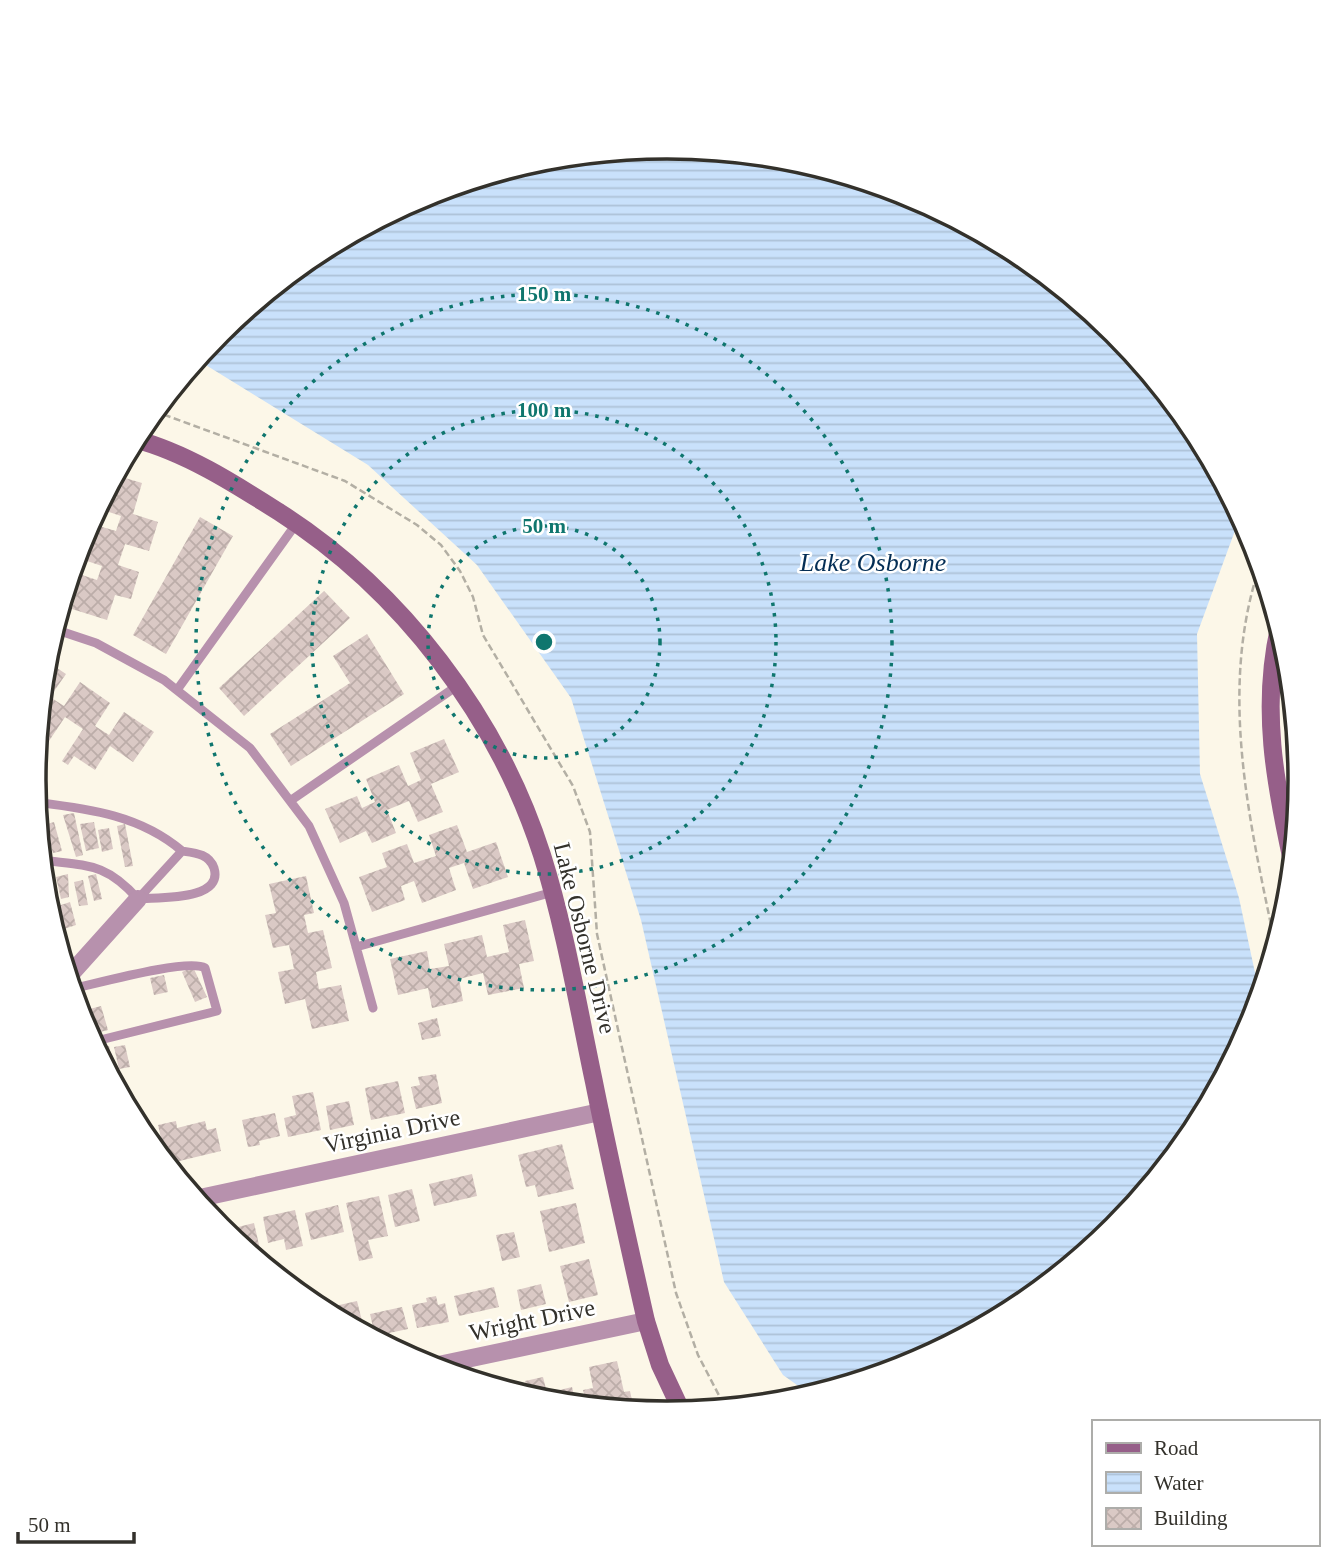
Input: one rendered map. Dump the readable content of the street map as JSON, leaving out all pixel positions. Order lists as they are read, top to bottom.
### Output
{
  "streets": {
    "street": ["Lake Osborne Drive", "Virginia Drive", "Wright Drive"]
  },
  "crossings": [
    ["Lake Osborne Drive", "Virginia Drive"],
    ["Lake Osborne Drive", "Wright Drive"]
  ],
  "water": ["Lake Osborne"],
  "legend": ["Road", "Water", "Building"],
  "scale_bar": "50 m",
  "rings": ["150 m", "100 m", "50 m"]
}
